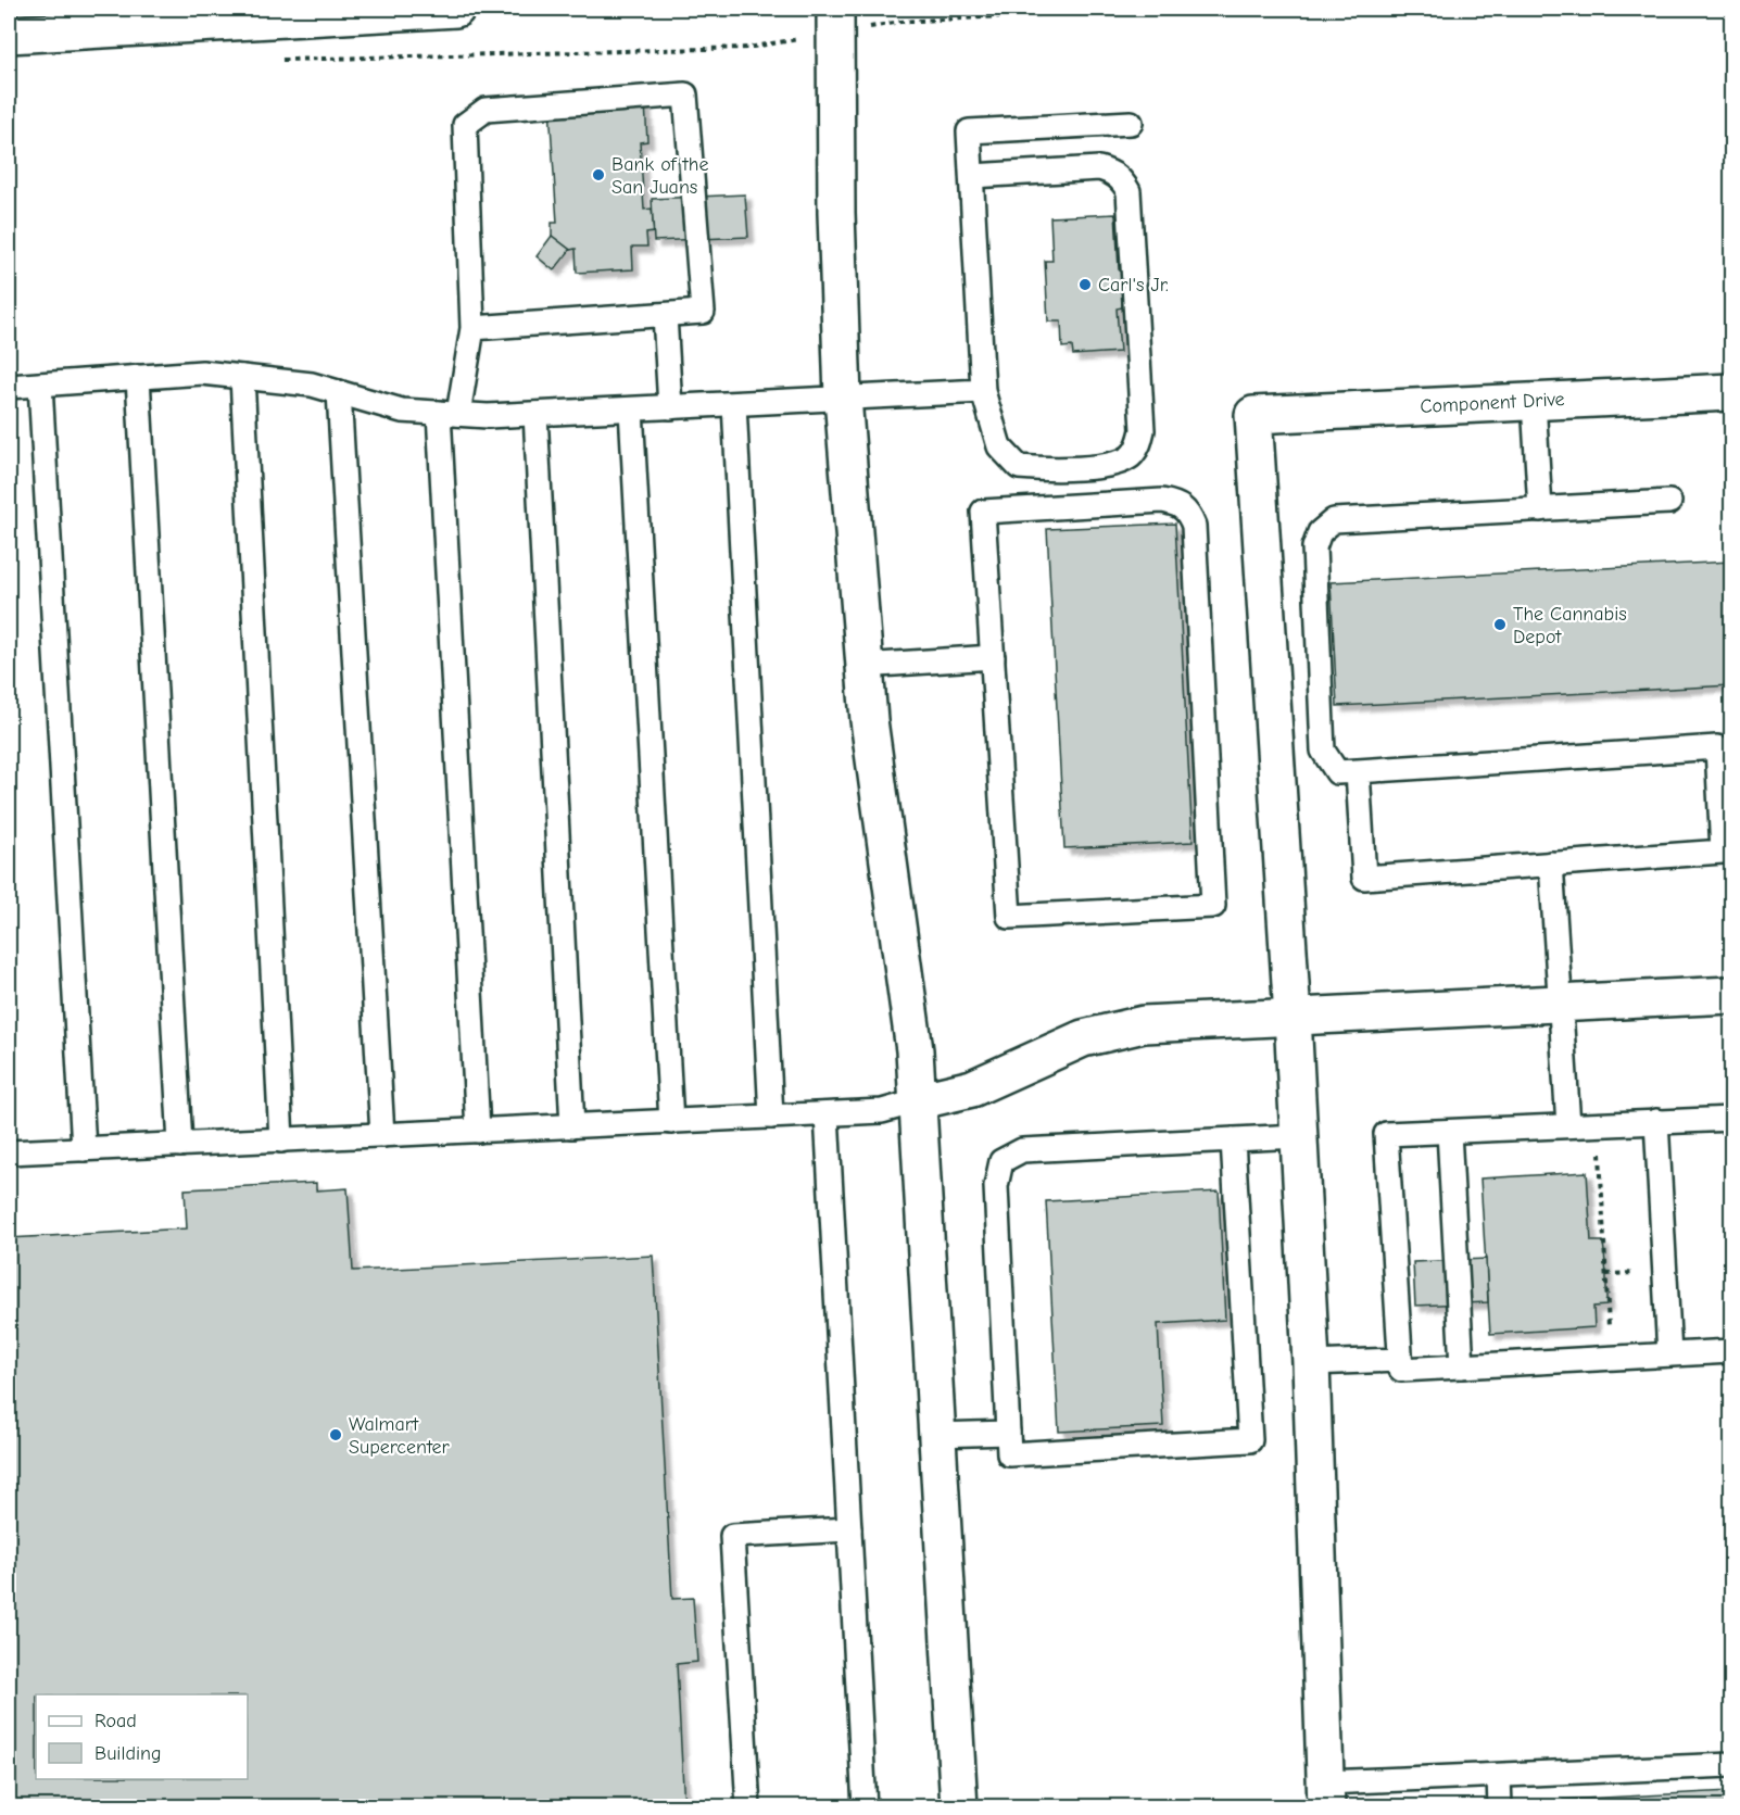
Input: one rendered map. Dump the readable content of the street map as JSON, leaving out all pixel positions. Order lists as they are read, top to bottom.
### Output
{
  "streets": {
    "street": ["Component Drive"]
  },
  "places": [
    "Bank of the San Juans",
    "Carl's Jr.",
    "The Cannabis Depot",
    "Walmart Supercenter"
  ],
  "legend": ["Road", "Building"]
}
